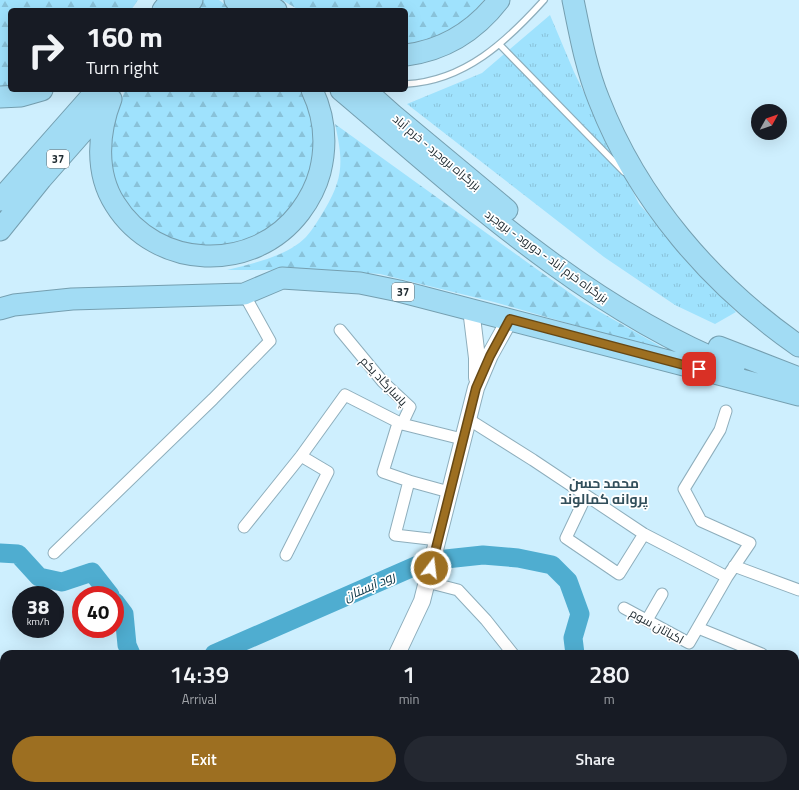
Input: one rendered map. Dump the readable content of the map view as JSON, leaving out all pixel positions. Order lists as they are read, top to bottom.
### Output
{
  "streets": {
    "highway": ["بزرگراه بروجرد - خرم آباد", "37", "بزرگراه خرم آباد - دورود - بروجرد"],
    "street": ["پاسارگاد یکم", "اکباتان سوم"]
  },
  "crossings": [
    ["37", "بزرگراه خرم آباد - دورود - بروجرد"]
  ],
  "districts": ["محمد حسن پروانه کمالوند"],
  "water": ["رود آبستان"],
  "north": "top right",
  "page": {
    "turn": ["160 m", "Turn right"],
    "speed": "38 km/h",
    "limit": "40",
    "eta": [
      "14:39",
      "Arrival",
      "1",
      "min",
      "280",
      "m"
    ],
    "buttons": ["Exit", "Share"]
  }
}
